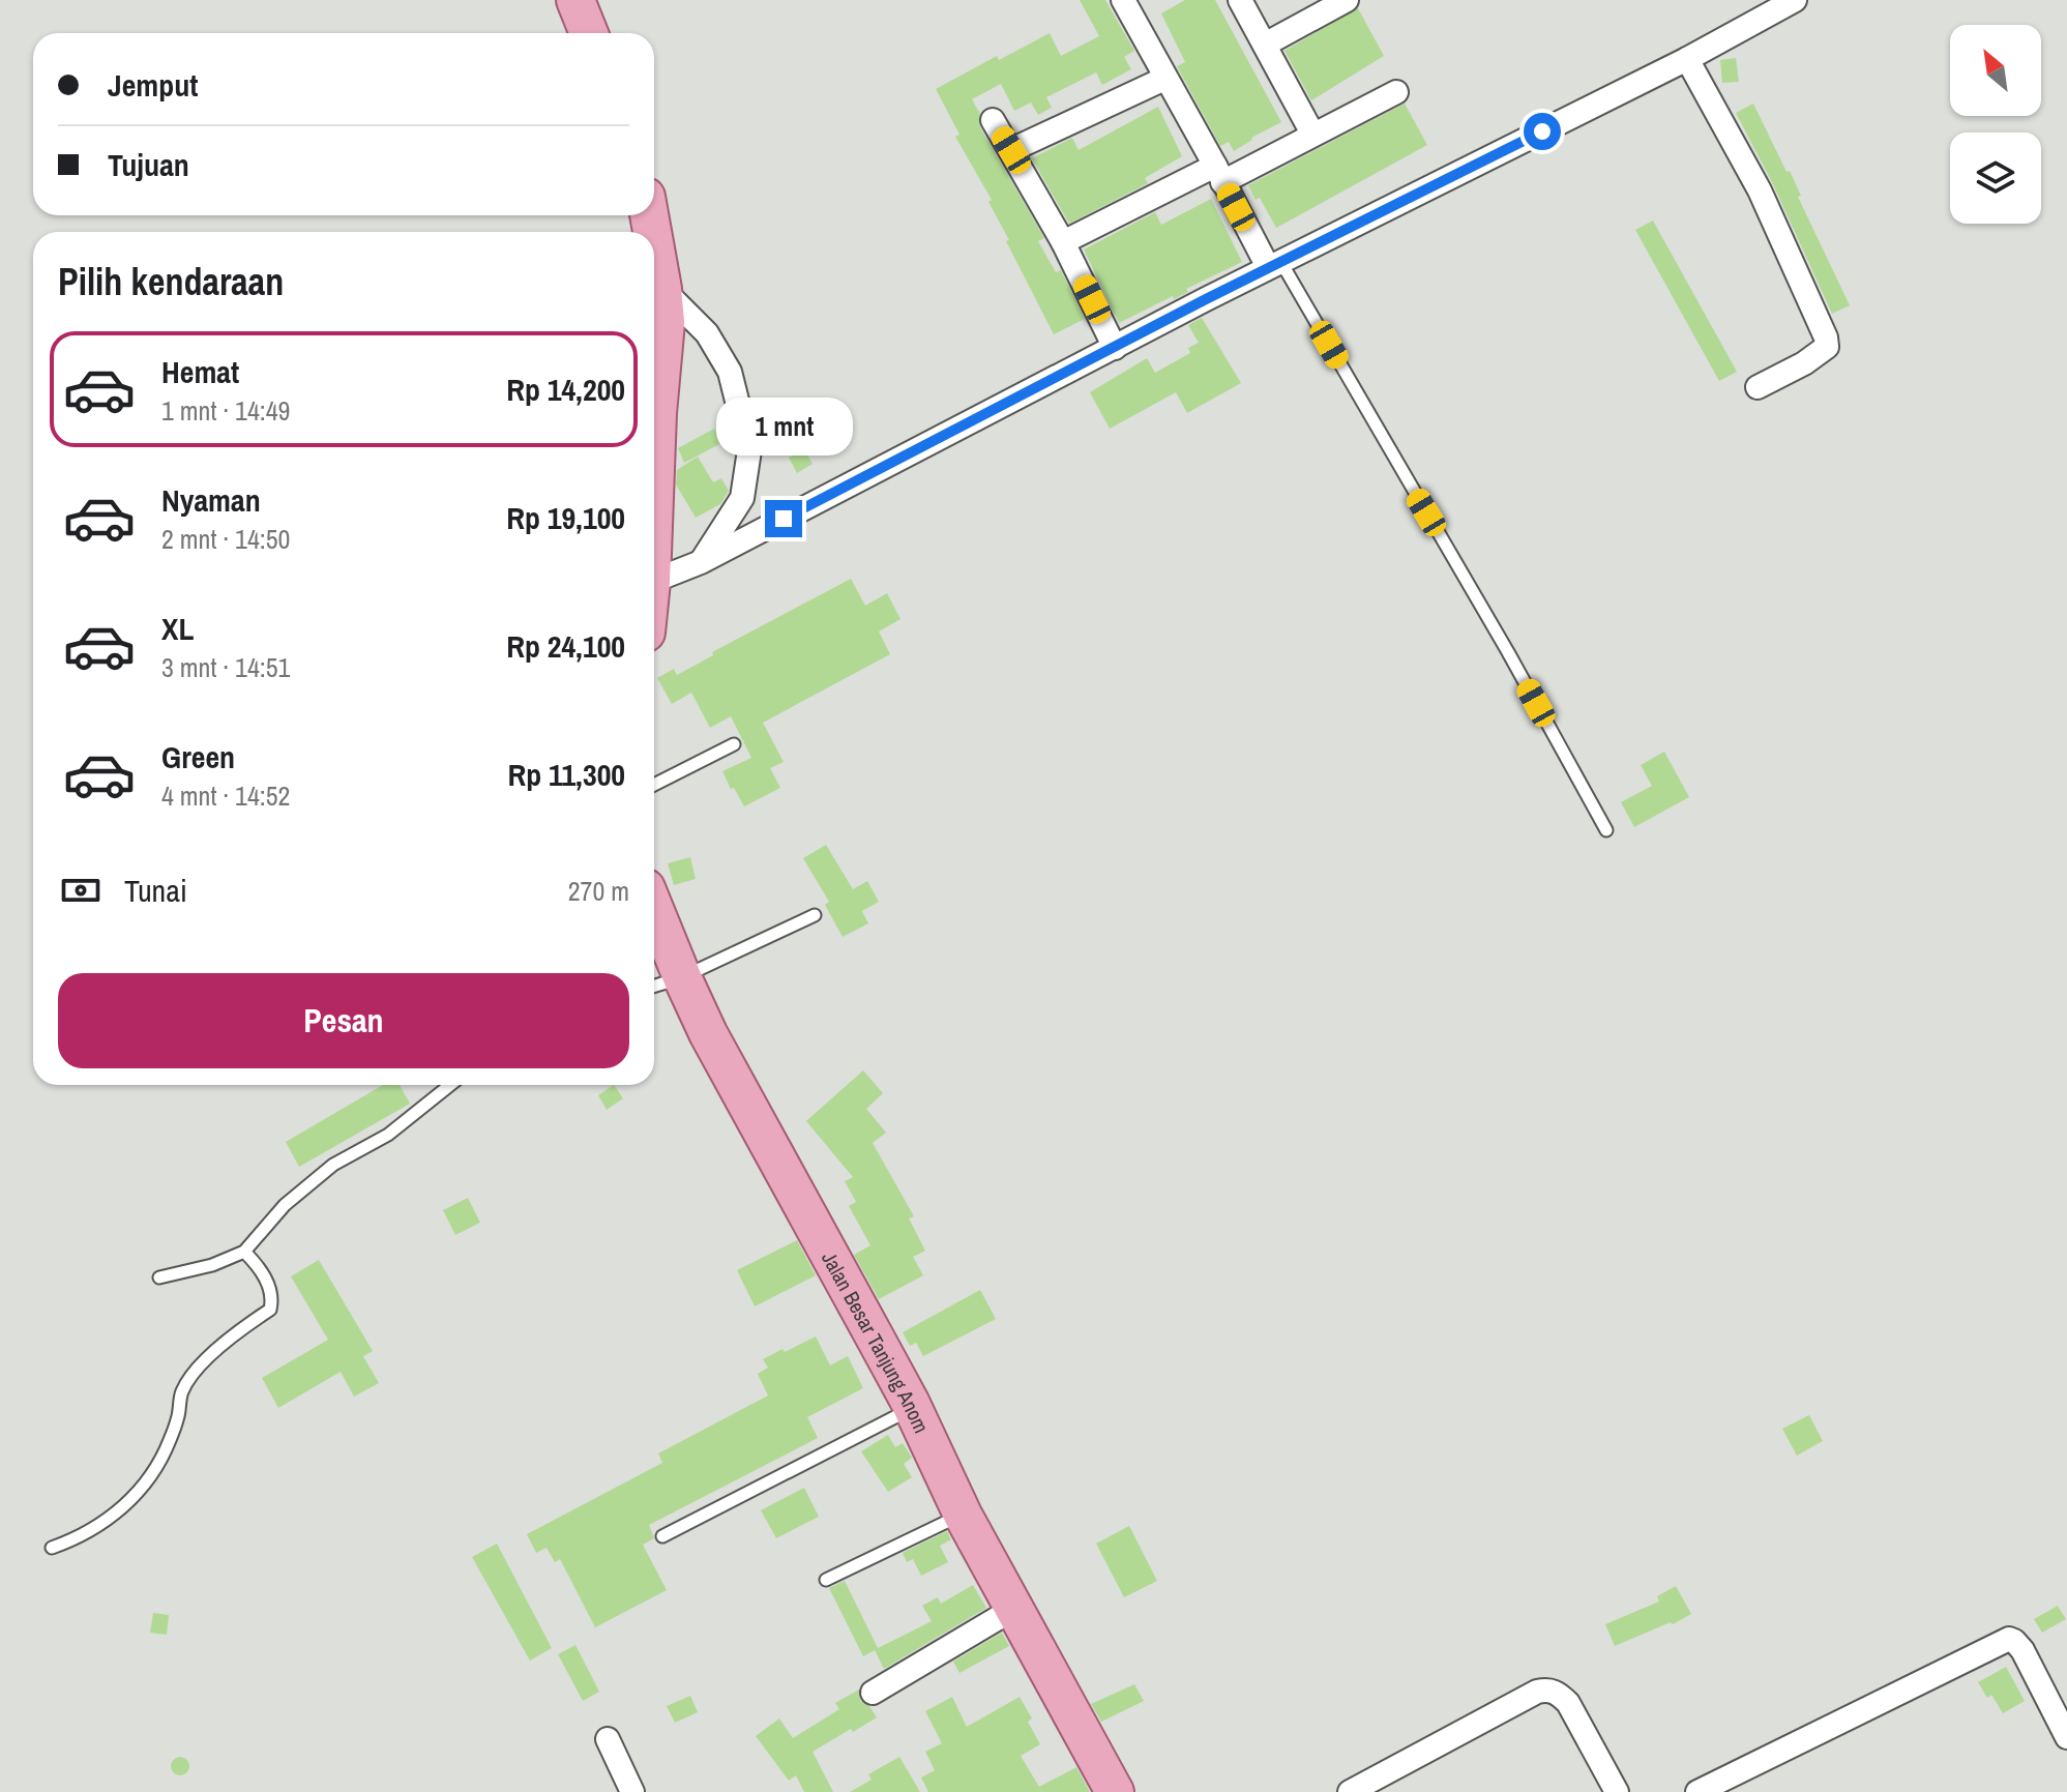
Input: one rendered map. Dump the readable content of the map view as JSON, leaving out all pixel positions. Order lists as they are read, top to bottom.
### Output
{
  "streets": {
    "main road": ["Jalan Besar Tanjung Anom"]
  },
  "north": "top left",
  "page": {
    "banner": ["Jemput", "Tujuan"],
    "heading": "Pilih kendaraan",
    "list": [
      {
        "name": "Hemat",
        "note": "1 mnt · 14:49",
        "value": "Rp 14,200"
      },
      {
        "name": "Nyaman",
        "note": "2 mnt · 14:50",
        "value": "Rp 19,100"
      },
      {
        "name": "XL",
        "note": "3 mnt · 14:51",
        "value": "Rp 24,100"
      },
      {
        "name": "Green",
        "note": "4 mnt · 14:52",
        "value": "Rp 11,300"
      }
    ],
    "bubble": "1 mnt",
    "pay": ["Tunai", "270 m"],
    "buttons": "Pesan"
  }
}
